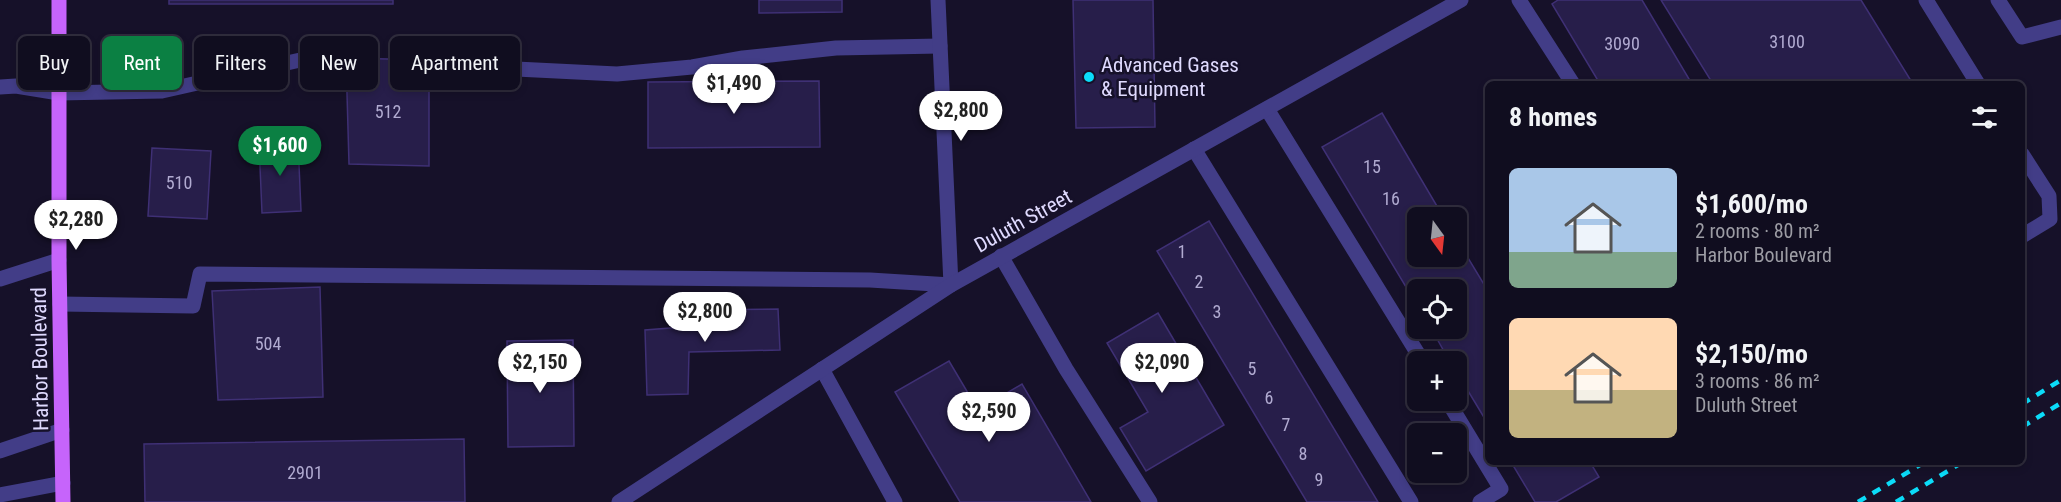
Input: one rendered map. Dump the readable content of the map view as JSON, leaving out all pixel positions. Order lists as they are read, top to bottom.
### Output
{
  "streets": {
    "main road": ["Harbor Boulevard"],
    "street": ["Duluth Street"]
  },
  "places": ["Advanced Gases & Equipment"],
  "house_numbers": [
    "3100",
    "3090",
    "512",
    "15",
    "510",
    "16",
    "1",
    "2",
    "3",
    "504",
    "5",
    "6",
    "7",
    "8",
    "2901",
    "9"
  ],
  "north": "bottom",
  "page": {
    "chip": [
      "Buy",
      "Rent",
      "Filters",
      "New",
      "Apartment"
    ],
    "price": [
      "$1,490",
      "$2,800",
      "$1,600",
      "$2,280",
      "$2,800",
      "$2,150",
      "$2,090",
      "$2,590"
    ],
    "heading": "8 homes",
    "list": [
      {
        "name": "$1,600/mo",
        "note": "2 rooms · 80 m² · Harbor Boulevard"
      },
      {
        "name": "$2,150/mo",
        "note": "3 rooms · 86 m² · Duluth Street"
      }
    ],
    "map_buttons": ["+", "−"]
  }
}
